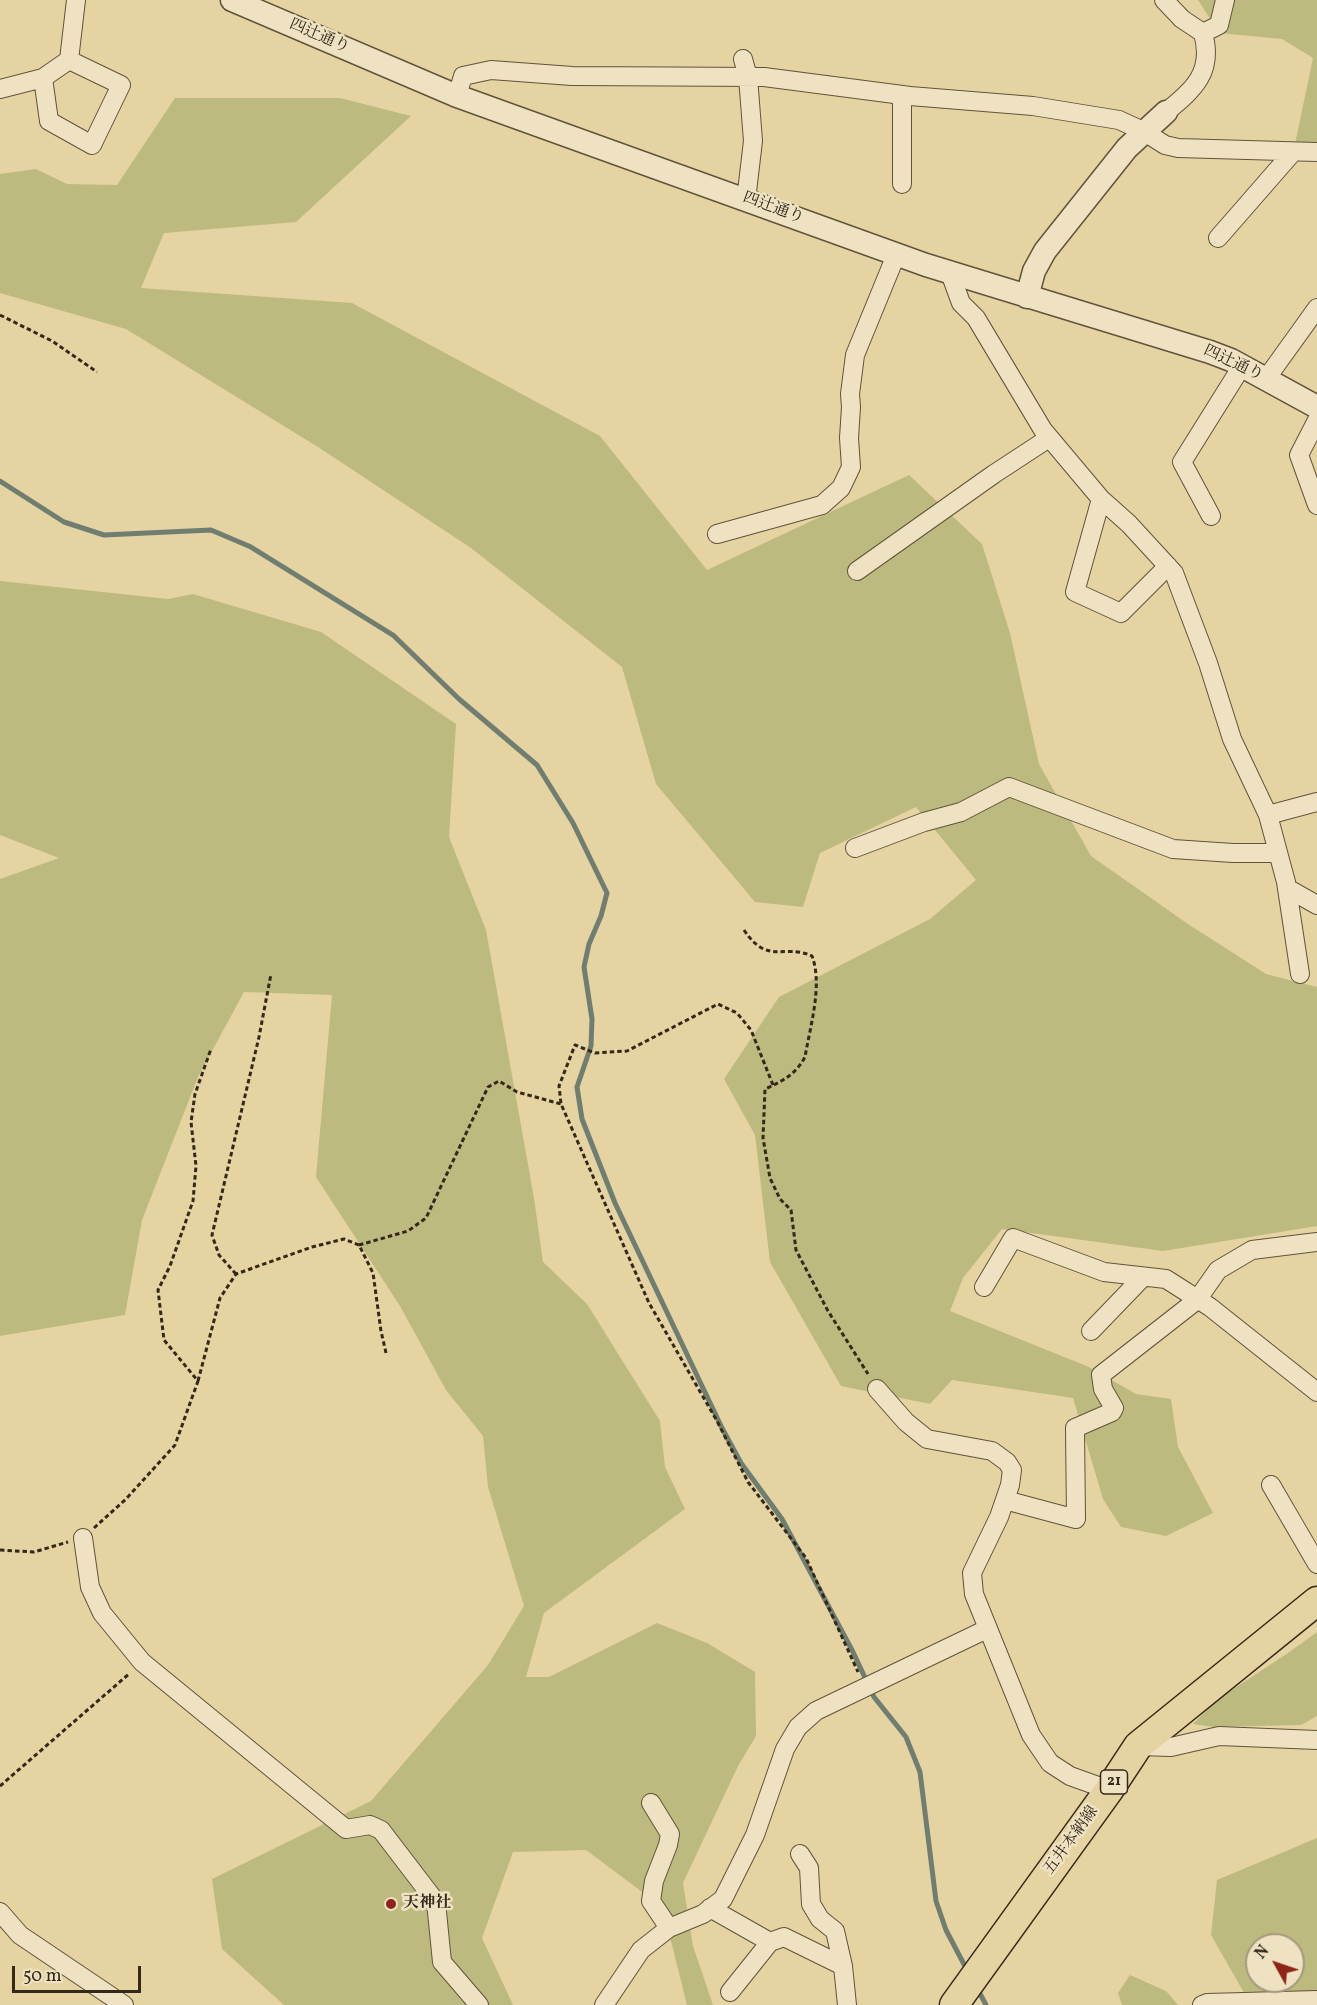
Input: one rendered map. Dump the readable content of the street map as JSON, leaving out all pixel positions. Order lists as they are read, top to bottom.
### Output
{
  "streets": {
    "main road": ["21", "五井本納線"],
    "street": ["四辻通り"]
  },
  "places": ["天神社"],
  "scale_bar": "50 m",
  "north": "top left"
}
